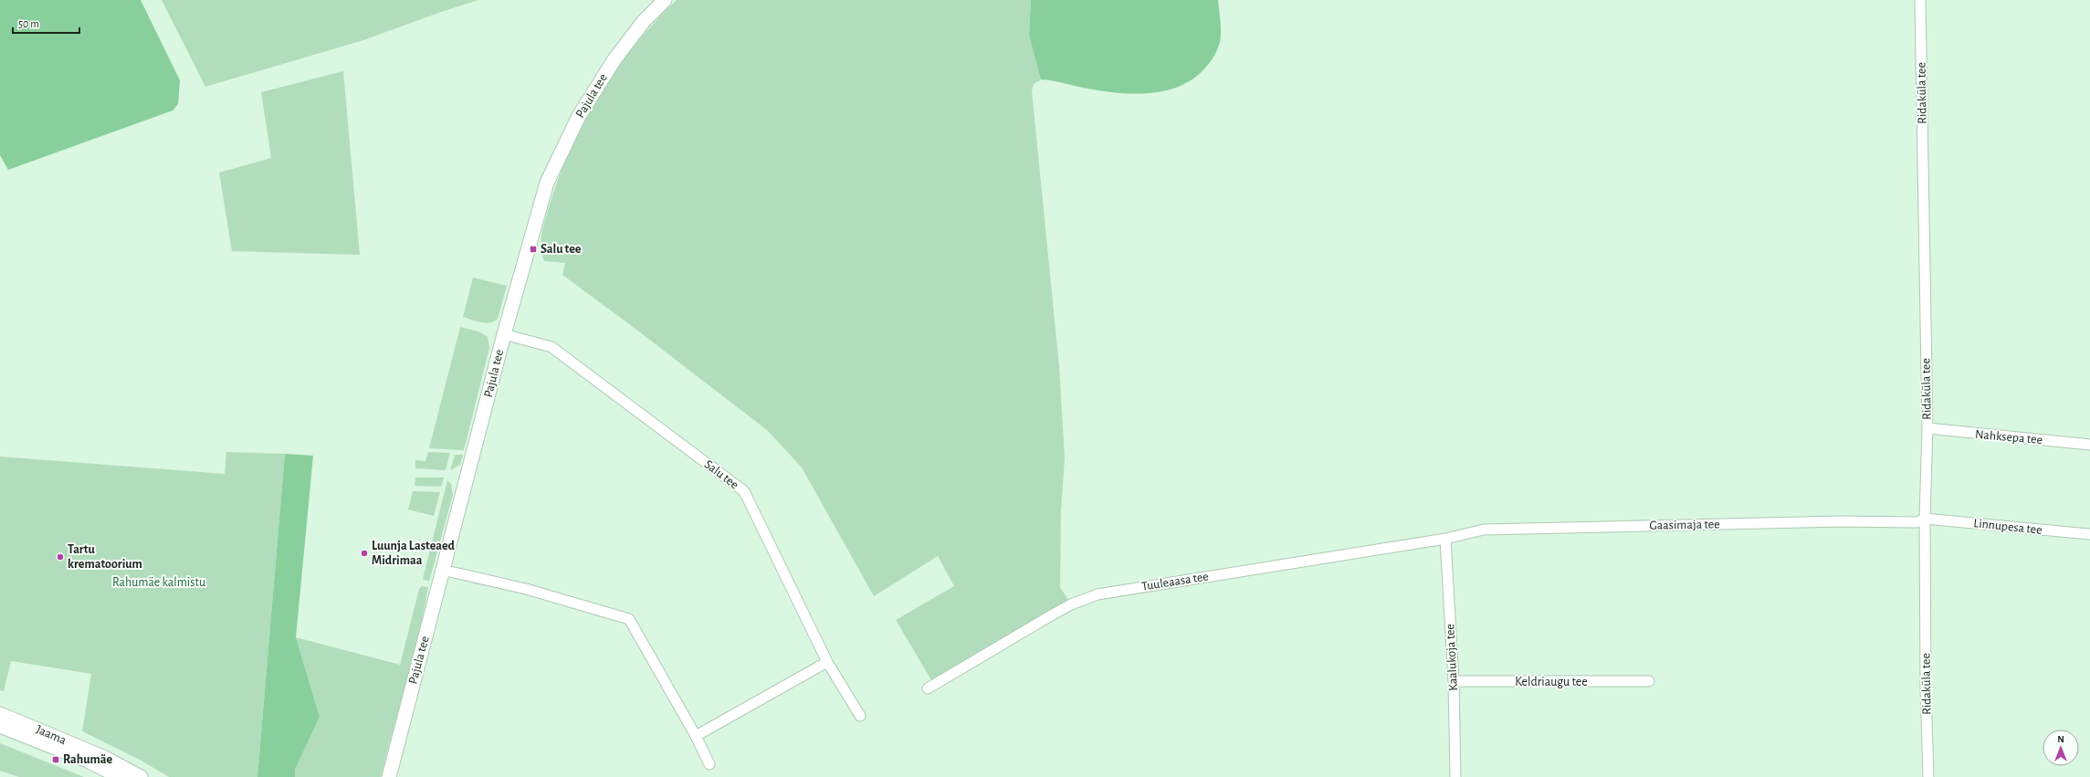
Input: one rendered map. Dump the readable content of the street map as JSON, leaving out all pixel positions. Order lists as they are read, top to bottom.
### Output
{
  "streets": {
    "street": [
      "Ridaküla tee",
      "Pajula tee",
      "Nahksepa tee",
      "Salu tee",
      "Gaasimaja tee",
      "Linnupesa tee",
      "Tuuleaasa tee",
      "Kaalukoja tee",
      "Keldriaugu tee",
      "Jaama"
    ]
  },
  "crossings": [
    ["Ridaküla tee", "Nahksepa tee"],
    ["Ridaküla tee", "Gaasimaja tee"],
    ["Ridaküla tee", "Linnupesa tee"],
    ["Pajula tee", "Salu tee"],
    ["Gaasimaja tee", "Linnupesa tee"],
    ["Gaasimaja tee", "Tuuleaasa tee"],
    ["Gaasimaja tee", "Kaalukoja tee"],
    ["Tuuleaasa tee", "Kaalukoja tee"],
    ["Kaalukoja tee", "Keldriaugu tee"]
  ],
  "parks": ["Rahumäe kalmistu"],
  "places": {
    "transit": ["Salu tee", "Rahumäe"],
    "other": ["Luunja Lasteaed Midrimaa", "Tartu krematoorium"]
  },
  "scale_bar": "50 m",
  "north": "top"
}
